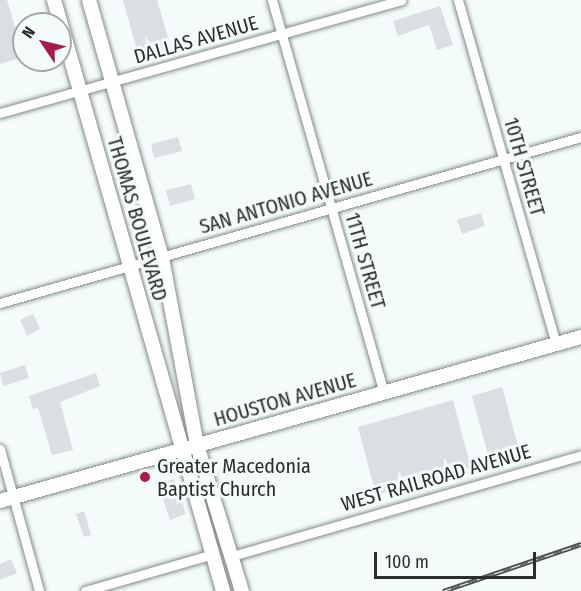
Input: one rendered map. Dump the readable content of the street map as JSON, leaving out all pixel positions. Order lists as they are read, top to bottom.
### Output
{
  "streets": {
    "main road": ["THOMAS BOULEVARD", "HOUSTON AVENUE"],
    "street": [
      "DALLAS AVENUE",
      "10TH STREET",
      "SAN ANTONIO AVENUE",
      "11TH STREET",
      "WEST RAILROAD AVENUE"
    ]
  },
  "crossings": [
    ["DALLAS AVENUE", "THOMAS BOULEVARD"],
    ["DALLAS AVENUE", "11TH STREET"],
    ["10TH STREET", "SAN ANTONIO AVENUE"],
    ["10TH STREET", "HOUSTON AVENUE"],
    ["SAN ANTONIO AVENUE", "THOMAS BOULEVARD"],
    ["SAN ANTONIO AVENUE", "11TH STREET"],
    ["THOMAS BOULEVARD", "HOUSTON AVENUE"],
    ["THOMAS BOULEVARD", "WEST RAILROAD AVENUE"],
    ["11TH STREET", "HOUSTON AVENUE"]
  ],
  "places": ["Greater Macedonia Baptist Church"],
  "scale_bar": "100 m",
  "north": "top left"
}
